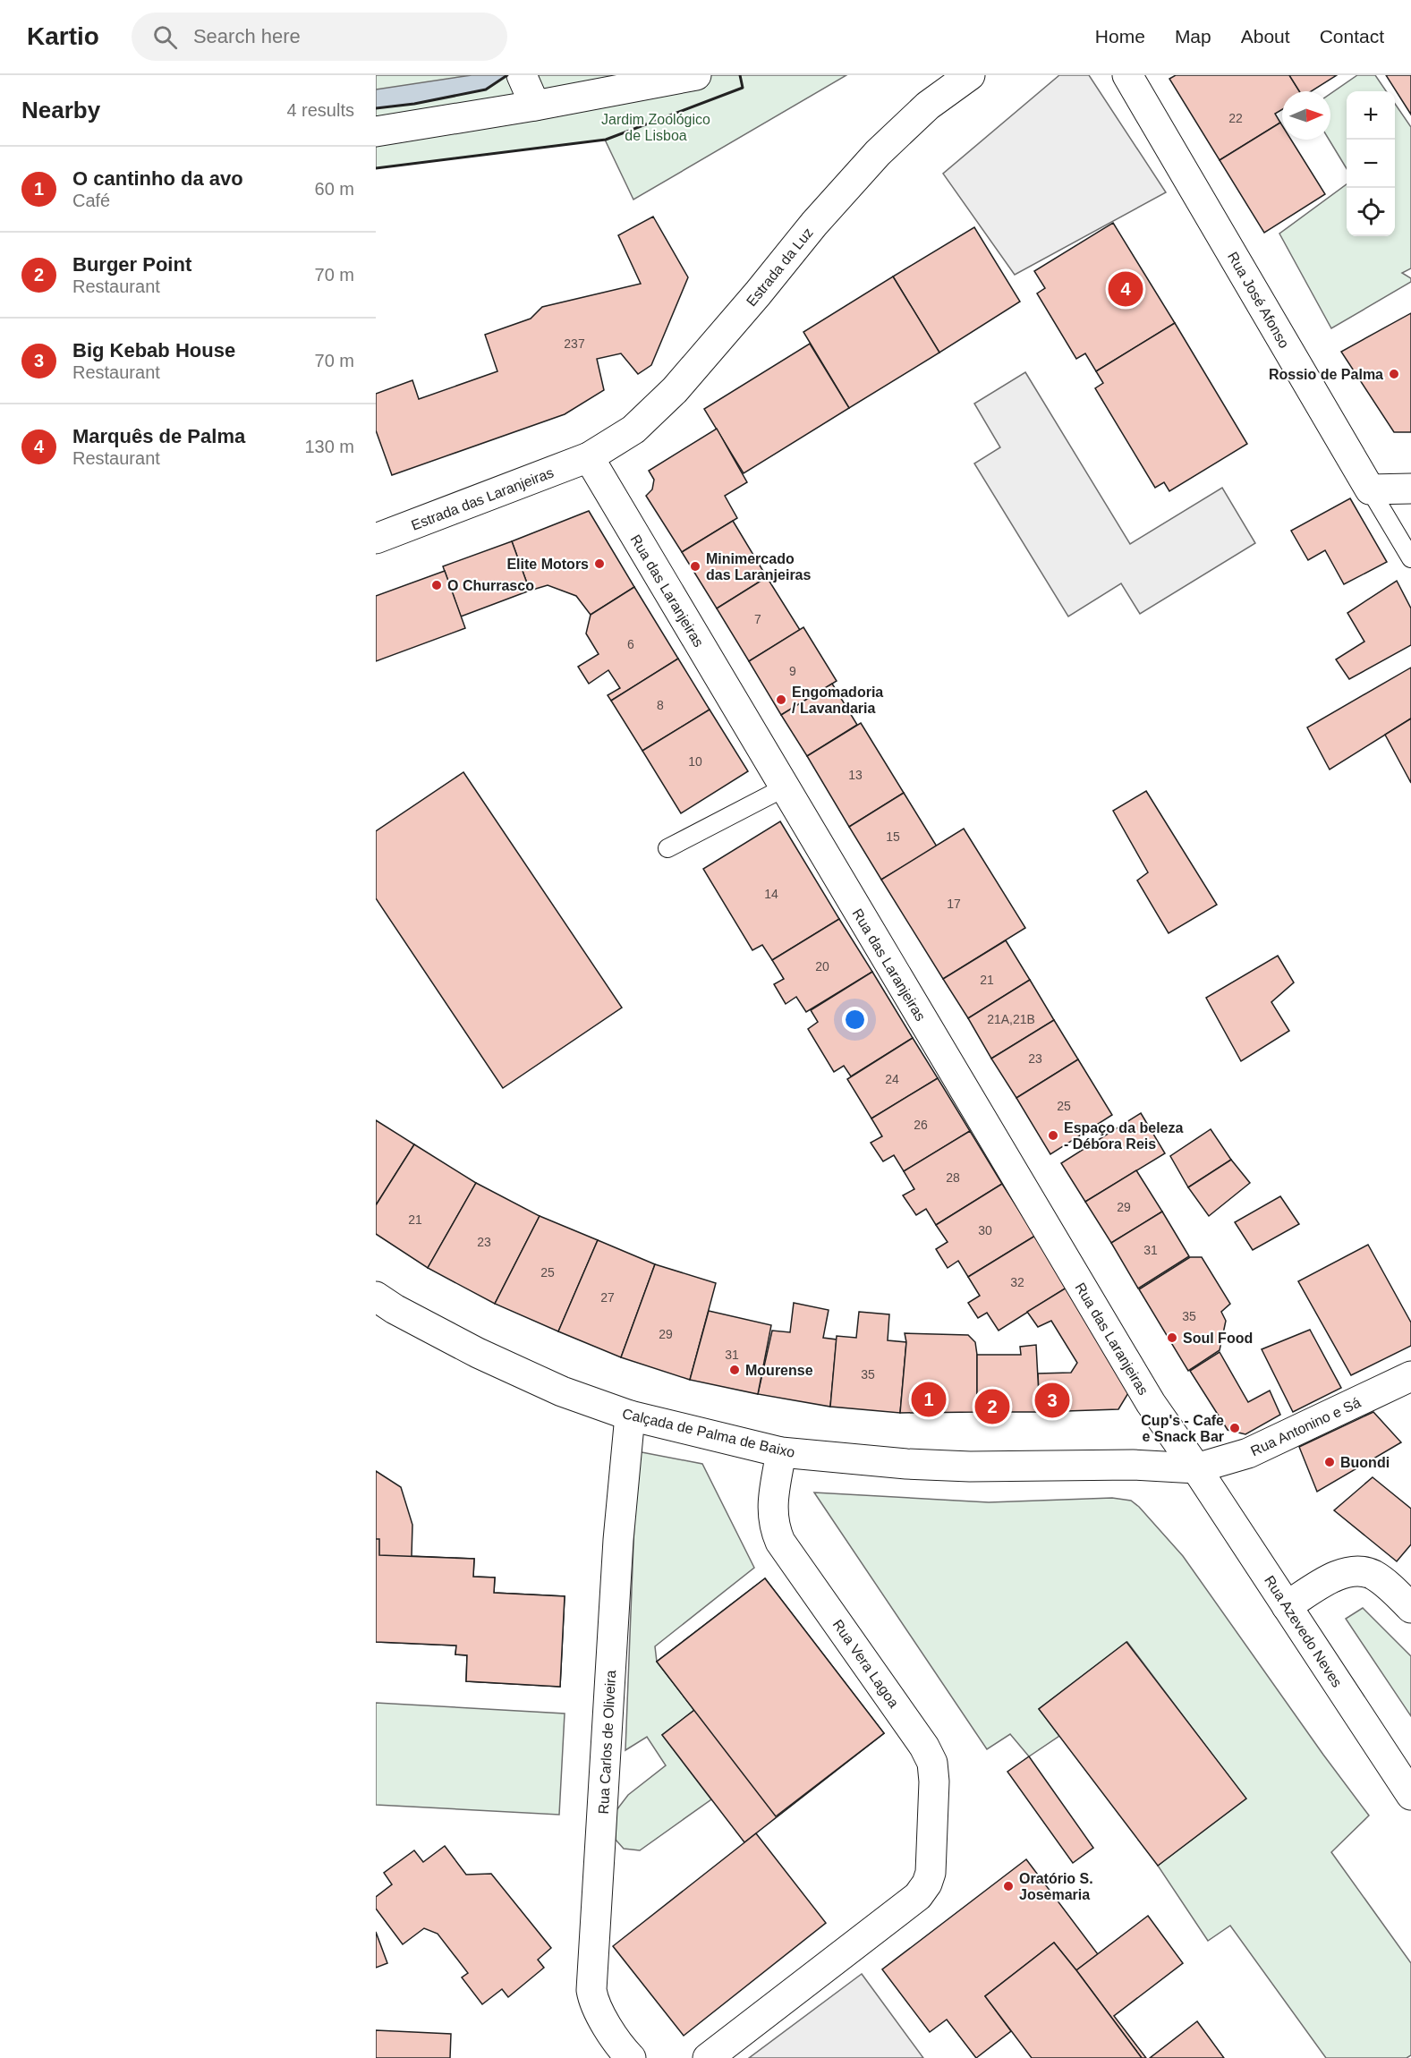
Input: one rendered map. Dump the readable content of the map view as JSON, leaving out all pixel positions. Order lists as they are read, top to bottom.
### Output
{
  "streets": {
    "street": [
      "Estrada da Luz",
      "Rua José Afonso",
      "Estrada das Laranjeiras",
      "Rua das Laranjeiras",
      "Rua Antonino e Sá",
      "Calçada de Palma de Baixo",
      "Rua Azevedo Neves",
      "Rua Vera Lagoa",
      "Rua Carlos de Oliveira"
    ]
  },
  "crossings": [
    ["Estrada da Luz", "Estrada das Laranjeiras"],
    ["Estrada da Luz", "Rua das Laranjeiras"],
    ["Estrada das Laranjeiras", "Rua das Laranjeiras"],
    ["Rua das Laranjeiras", "Rua Antonino e Sá"],
    ["Rua das Laranjeiras", "Calçada de Palma de Baixo"],
    ["Rua das Laranjeiras", "Rua Azevedo Neves"],
    ["Rua Antonino e Sá", "Calçada de Palma de Baixo"],
    ["Rua Antonino e Sá", "Rua Azevedo Neves"],
    ["Calçada de Palma de Baixo", "Rua Azevedo Neves"],
    ["Calçada de Palma de Baixo", "Rua Vera Lagoa"],
    ["Calçada de Palma de Baixo", "Rua Carlos de Oliveira"]
  ],
  "parks": ["Jardim Zoológico de Lisboa"],
  "places": [
    "Rossio de Palma",
    "Elite Motors",
    "Minimercado das Laranjeiras",
    "O Churrasco",
    "Engomadoria / Lavandaria",
    "Espaço da beleza - Débora Reis",
    "Soul Food",
    "Mourense",
    "Cup's - Cafe e Snack Bar",
    "Buondi",
    "Oratório S. Josemaria"
  ],
  "house_numbers": [
    "22",
    "237",
    "7",
    "6",
    "9",
    "8",
    "10",
    "13",
    "15",
    "14",
    "17",
    "20",
    "21",
    "21A,21B",
    "23",
    "24",
    "25",
    "26",
    "28",
    "29",
    "21",
    "30",
    "23",
    "31",
    "25",
    "32",
    "27",
    "35",
    "29",
    "31",
    "35"
  ],
  "north": "right",
  "page": {
    "header": "Kartio",
    "search": "Search here",
    "nav": [
      "Home",
      "Map",
      "About",
      "Contact"
    ],
    "heading": ["Nearby", "4 results"],
    "map_buttons": ["+", "−"],
    "list": [
      {
        "mark": "1",
        "name": "O cantinho da avo",
        "note": "Café",
        "value": "60 m"
      },
      {
        "mark": "2",
        "name": "Burger Point",
        "note": "Restaurant",
        "value": "70 m"
      },
      {
        "mark": "3",
        "name": "Big Kebab House",
        "note": "Restaurant",
        "value": "70 m"
      },
      {
        "mark": "4",
        "name": "Marquês de Palma",
        "note": "Restaurant",
        "value": "130 m"
      }
    ],
    "pins": [
      "4",
      "1",
      "3",
      "2"
    ]
  }
}
